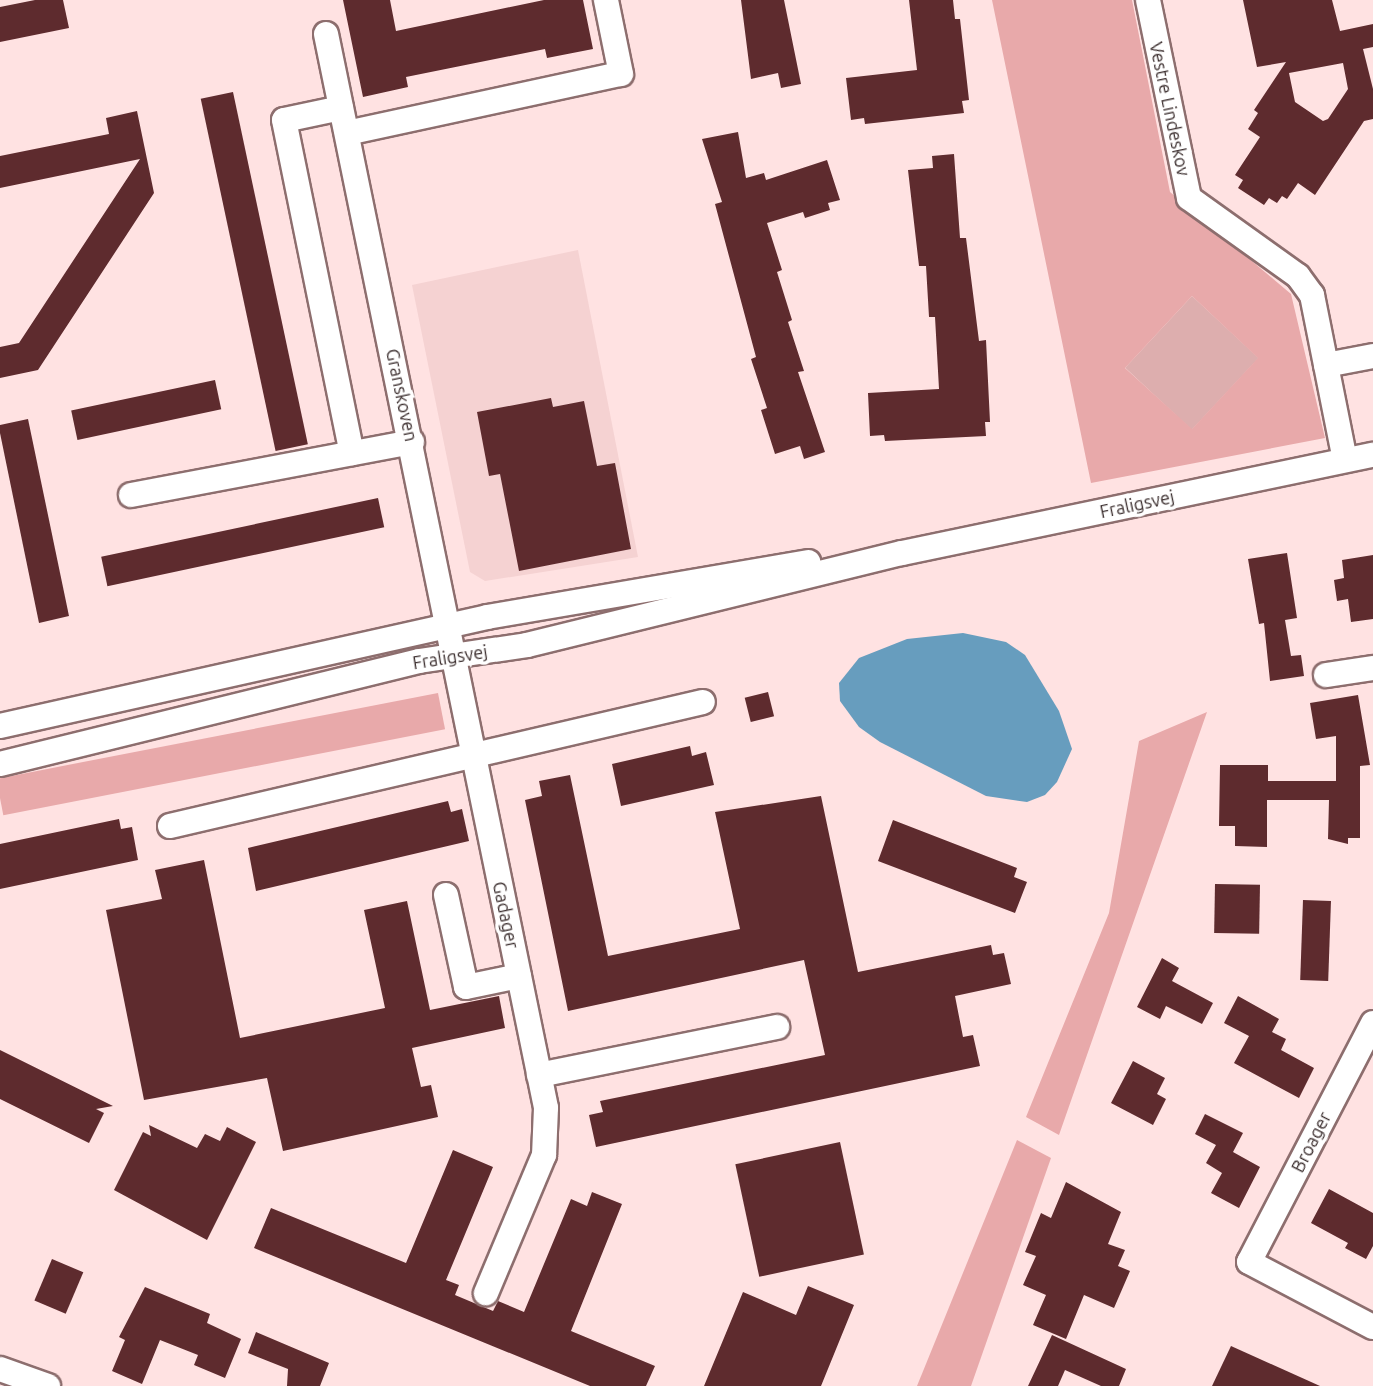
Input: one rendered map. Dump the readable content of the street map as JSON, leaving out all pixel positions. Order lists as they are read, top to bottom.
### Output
{
  "streets": {
    "street": [
      "Vestre Lindeskov",
      "Granskoven",
      "Fraligsvej",
      "Gadager",
      "Broager"
    ]
  },
  "crossings": [
    ["Vestre Lindeskov", "Fraligsvej"],
    ["Granskoven", "Fraligsvej"],
    ["Granskoven", "Gadager"],
    ["Fraligsvej", "Gadager"]
  ]
}
